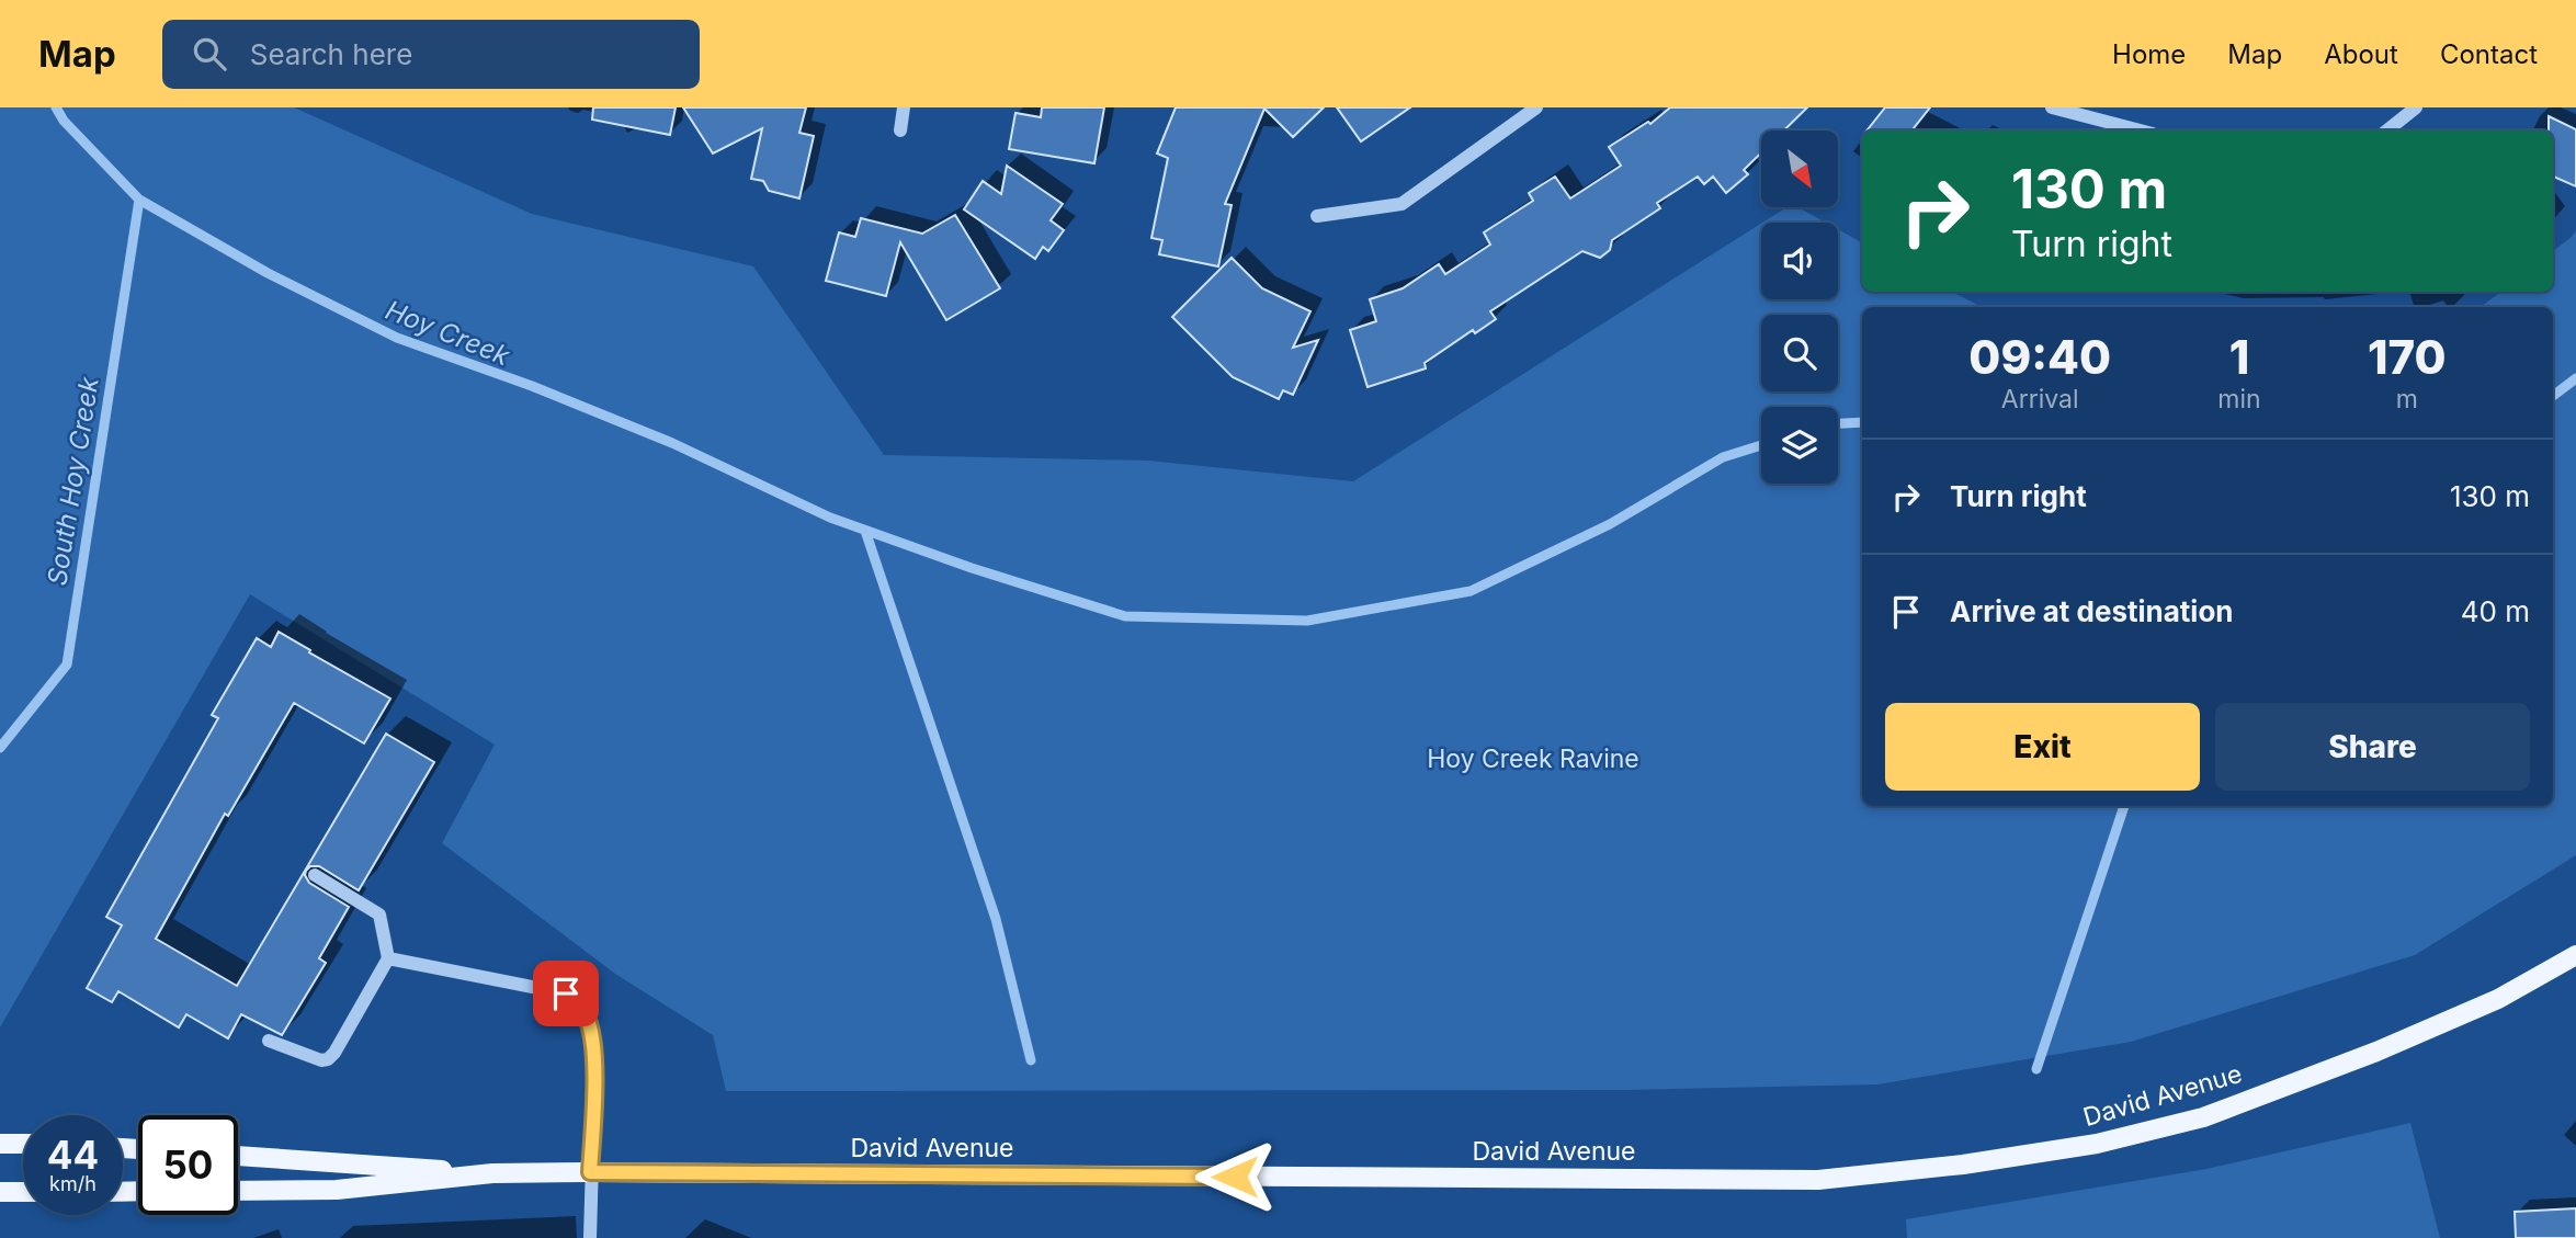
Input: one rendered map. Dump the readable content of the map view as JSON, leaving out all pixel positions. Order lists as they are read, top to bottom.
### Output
{
  "streets": {
    "main road": ["David Avenue"]
  },
  "water": ["Hoy Creek", "South Hoy Creek"],
  "parks": ["Hoy Creek Ravine"],
  "north": "bottom right",
  "page": {
    "header": "Map",
    "search": "Search here",
    "nav": [
      "Home",
      "Map",
      "About",
      "Contact"
    ],
    "turn": ["130 m", "Turn right"],
    "eta": [
      "09:40",
      "Arrival",
      "1",
      "min",
      "170",
      "m"
    ],
    "list": [
      {
        "name": "Turn right",
        "value": "130 m"
      },
      {
        "name": "Arrive at destination",
        "value": "40 m"
      }
    ],
    "buttons": ["Exit", "Share"],
    "speed": "44 km/h",
    "limit": "50"
  }
}
